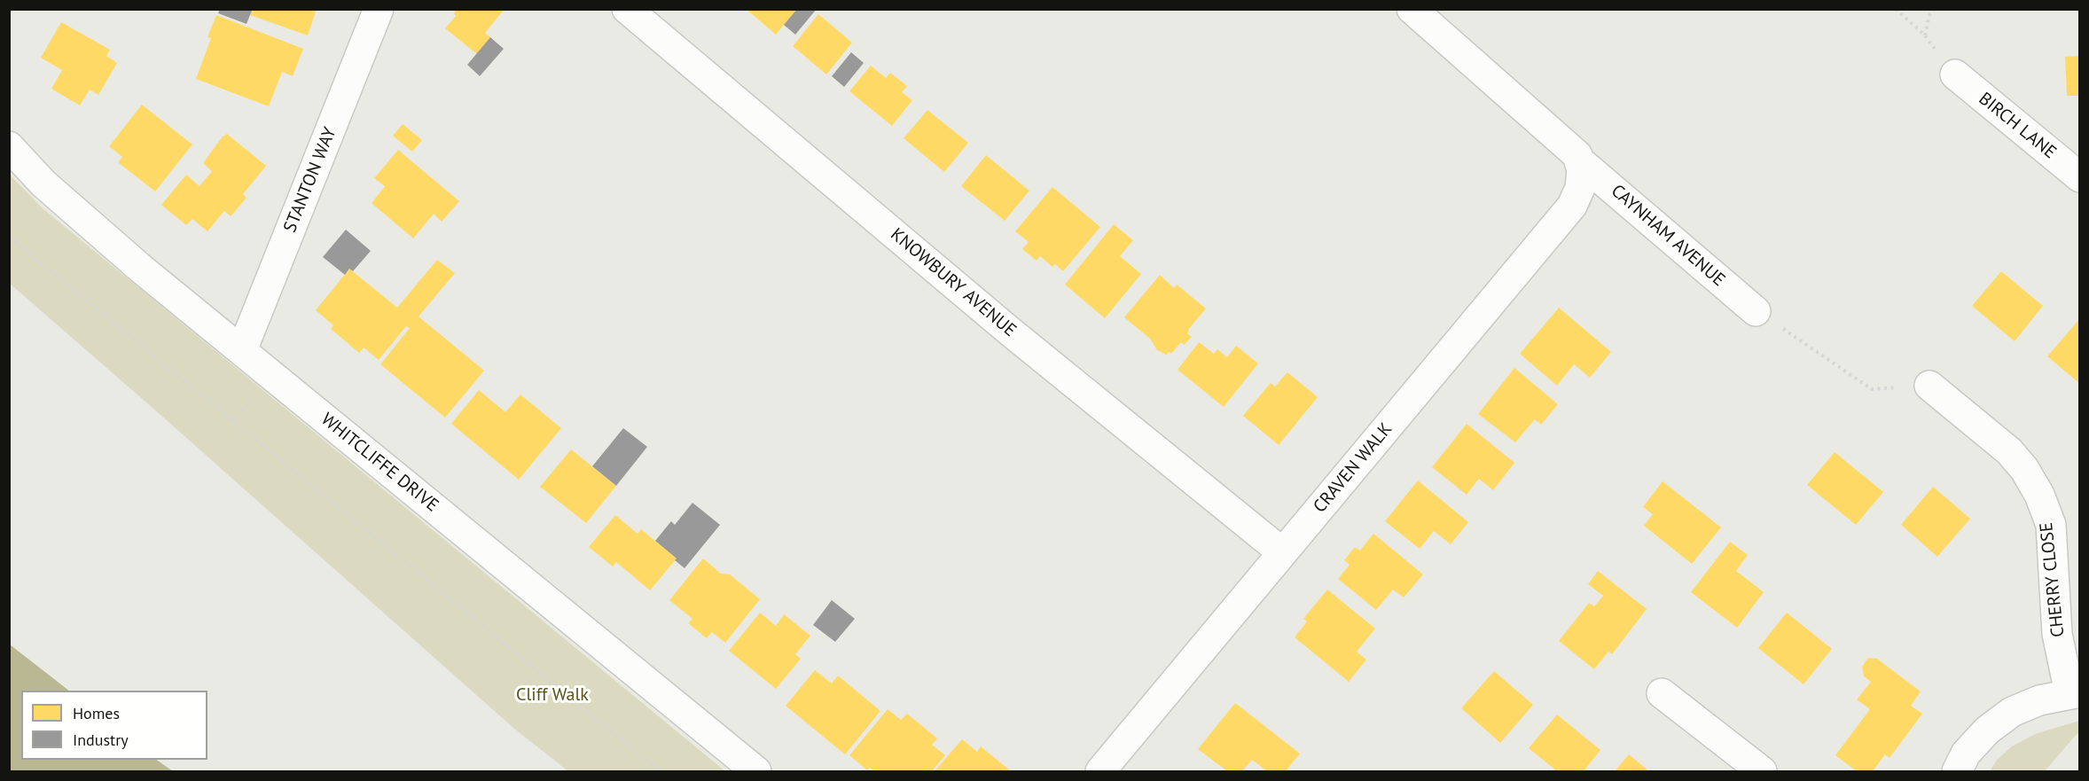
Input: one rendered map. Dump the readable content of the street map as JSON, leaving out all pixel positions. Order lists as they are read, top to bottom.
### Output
{
  "streets": {
    "street": [
      "BIRCH LANE",
      "STANTON WAY",
      "CAYNHAM AVENUE",
      "KNOWBURY AVENUE",
      "WHITCLIFFE DRIVE",
      "CRAVEN WALK",
      "CHERRY CLOSE"
    ]
  },
  "crossings": [
    ["STANTON WAY", "WHITCLIFFE DRIVE"],
    ["CAYNHAM AVENUE", "CRAVEN WALK"],
    ["KNOWBURY AVENUE", "CRAVEN WALK"]
  ],
  "parks": ["Cliff Walk"],
  "legend": ["Homes", "Industry"]
}
